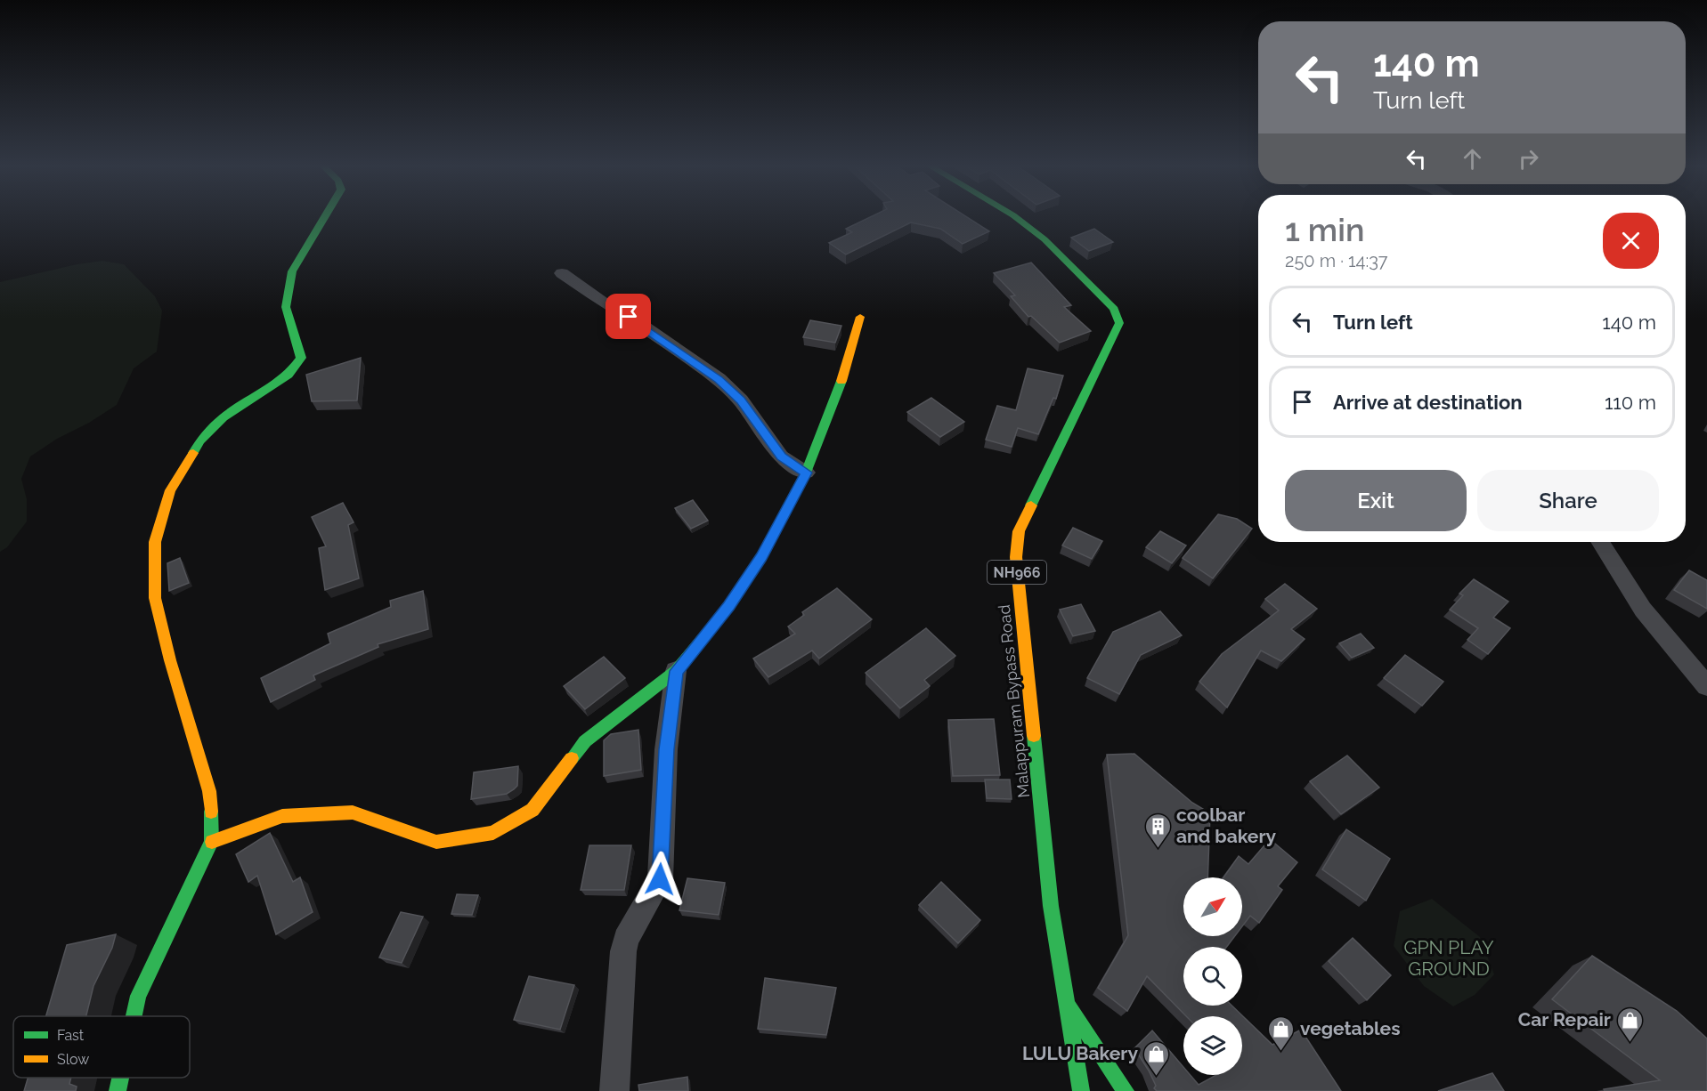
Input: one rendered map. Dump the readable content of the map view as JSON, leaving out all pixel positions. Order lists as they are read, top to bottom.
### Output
{
  "streets": {
    "main road": ["NH966", "Malappuram Bypass Road"]
  },
  "parks": ["GPN PLAY GROUND"],
  "places": {
    "building": ["coolbar and bakery"],
    "shop": ["Car Repair", "vegetables", "LULU Bakery"]
  },
  "legend": ["Fast", "Slow"],
  "north": "top right",
  "page": {
    "turn": ["140 m", "Turn left"],
    "heading": ["1 min", "250 m · 14:37"],
    "list": [
      {
        "name": "Turn left",
        "value": "140 m"
      },
      {
        "name": "Arrive at destination",
        "value": "110 m"
      }
    ],
    "buttons": ["Exit", "Share"]
  }
}
